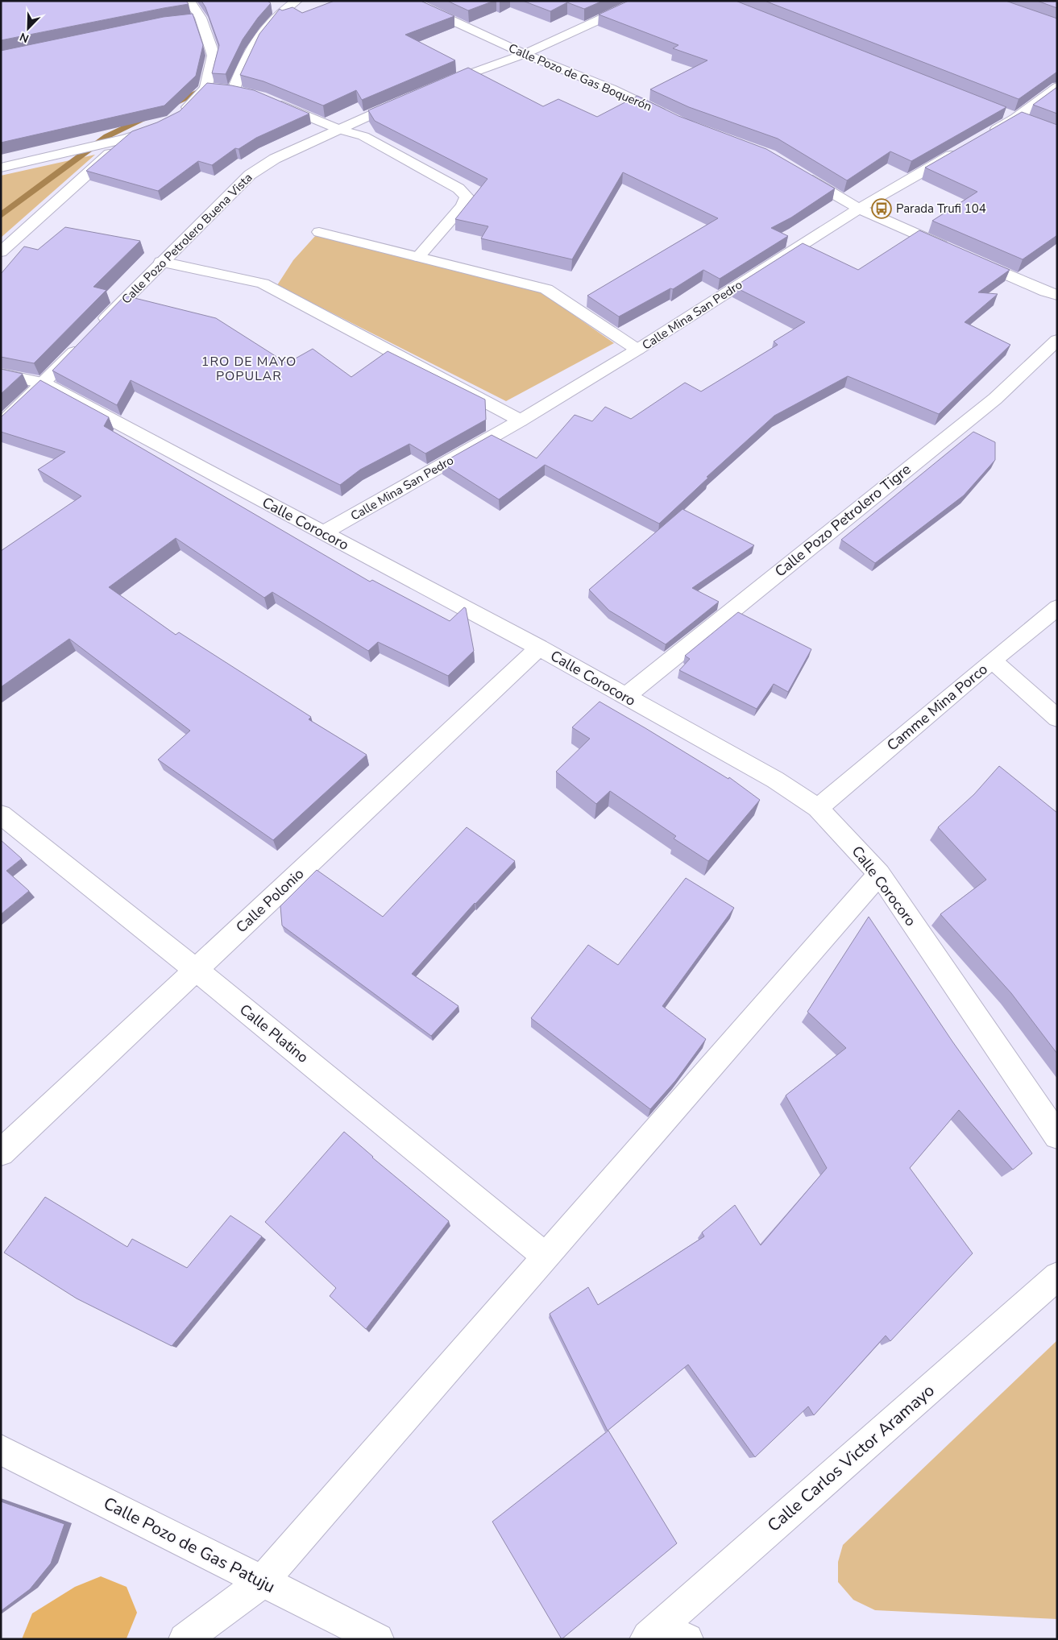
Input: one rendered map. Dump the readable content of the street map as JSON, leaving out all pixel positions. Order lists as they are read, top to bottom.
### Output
{
  "streets": {
    "street": [
      "Calle Pozo de Gas Boquerón",
      "Calle Pozo Petrolero Buena Vista",
      "Calle Mina San Pedro",
      "Calle Pozo Petrolero Tigre",
      "Calle Corocoro",
      "Camme Mina Porco",
      "Calle Polonio",
      "Calle Platino",
      "Calle Carlos Victor Aramayo",
      "Calle Pozo de Gas Patuju"
    ]
  },
  "crossings": [
    ["Calle Mina San Pedro", "Calle Corocoro"],
    ["Calle Pozo Petrolero Tigre", "Calle Corocoro"],
    ["Calle Corocoro", "Camme Mina Porco"],
    ["Calle Corocoro", "Calle Polonio"],
    ["Calle Polonio", "Calle Platino"]
  ],
  "districts": ["1RO DE MAYO POPULAR"],
  "places": {
    "bus stop": ["Parada Trufi 104"]
  },
  "north": "bottom left"
}
